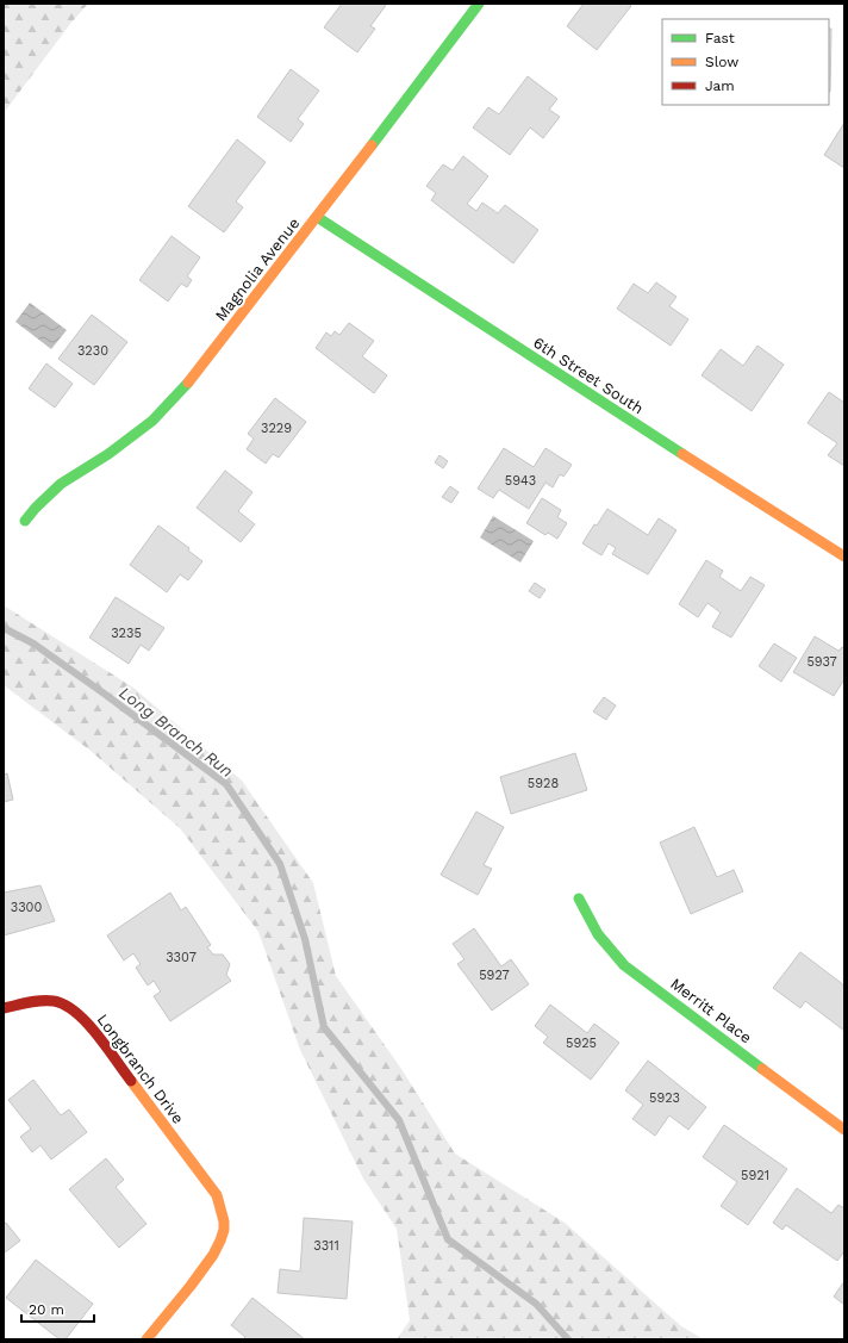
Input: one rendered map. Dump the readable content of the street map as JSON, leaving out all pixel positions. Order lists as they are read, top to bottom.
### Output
{
  "streets": {
    "street": [
      "Magnolia Avenue",
      "6th Street South",
      "Merritt Place",
      "Longbranch Drive"
    ]
  },
  "crossings": [
    ["Magnolia Avenue", "6th Street South"]
  ],
  "water": ["Long Branch Run"],
  "house_numbers": [
    "3230",
    "3229",
    "5943",
    "3235",
    "5937",
    "5928",
    "3300",
    "3307",
    "5927",
    "5925",
    "5923",
    "5921",
    "3311"
  ],
  "legend": ["Fast", "Slow", "Jam"],
  "scale_bar": "20 m"
}
